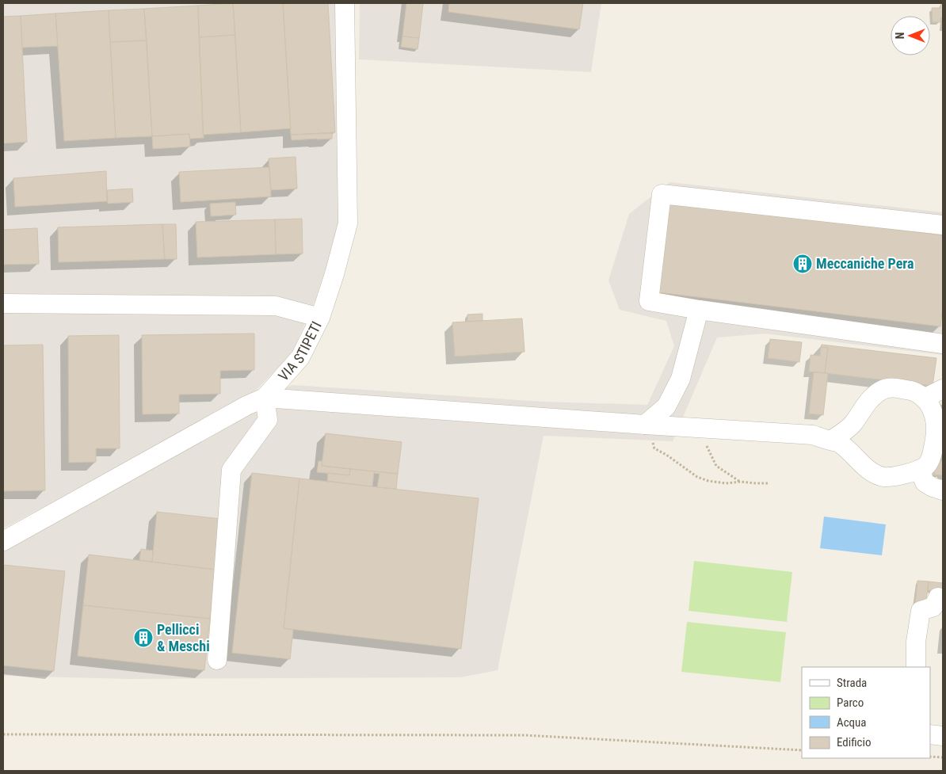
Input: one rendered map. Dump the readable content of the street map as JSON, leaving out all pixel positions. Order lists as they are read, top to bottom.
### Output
{
  "streets": {
    "street": ["VIA STIPETI"]
  },
  "places": {
    "building": ["Meccaniche Pera", "Pellicci & Meschi"]
  },
  "legend": [
    "Strada",
    "Parco",
    "Acqua",
    "Edificio"
  ],
  "north": "left"
}
